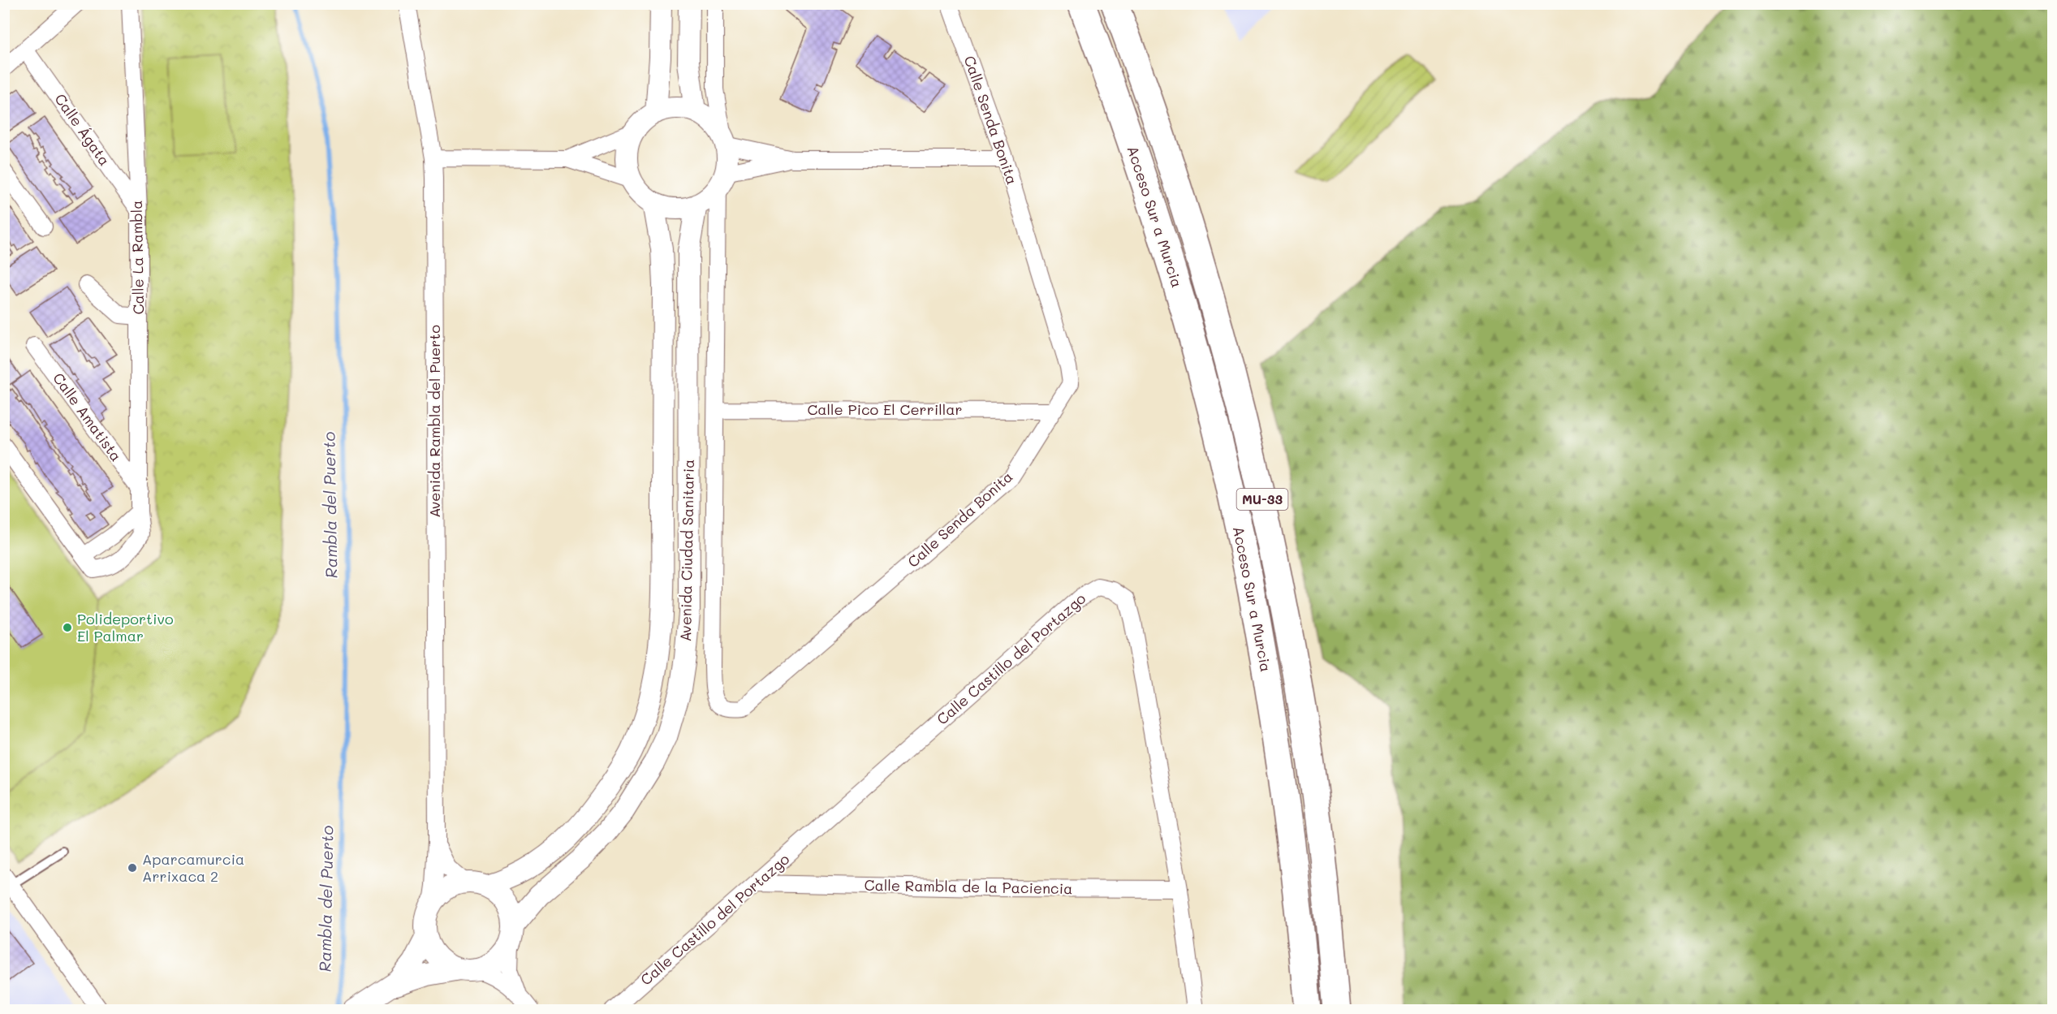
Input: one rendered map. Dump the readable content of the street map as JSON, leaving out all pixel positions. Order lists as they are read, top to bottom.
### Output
{
  "streets": {
    "highway": ["Acceso Sur a Murcia", "MU-33"],
    "street": [
      "Calle Senda Bonita",
      "Calle Ágata",
      "Calle La Rambla",
      "Calle Pico El Cerrillar",
      "Calle Amatista",
      "Avenida Rambla del Puerto",
      "Avenida Ciudad Sanitaria",
      "Calle Castillo del Portazgo",
      "Calle Rambla de la Paciencia"
    ]
  },
  "crossings": [
    ["Calle Senda Bonita", "Calle Pico El Cerrillar"],
    ["Calle Ágata", "Calle La Rambla"],
    ["Calle La Rambla", "Calle Amatista"],
    ["Avenida Rambla del Puerto", "Avenida Ciudad Sanitaria"],
    ["Calle Castillo del Portazgo", "Calle Rambla de la Paciencia"]
  ],
  "water": ["Rambla del Puerto"],
  "places": ["Polideportivo El Palmar", "Aparcamurcia Arrixaca 2"]
}
